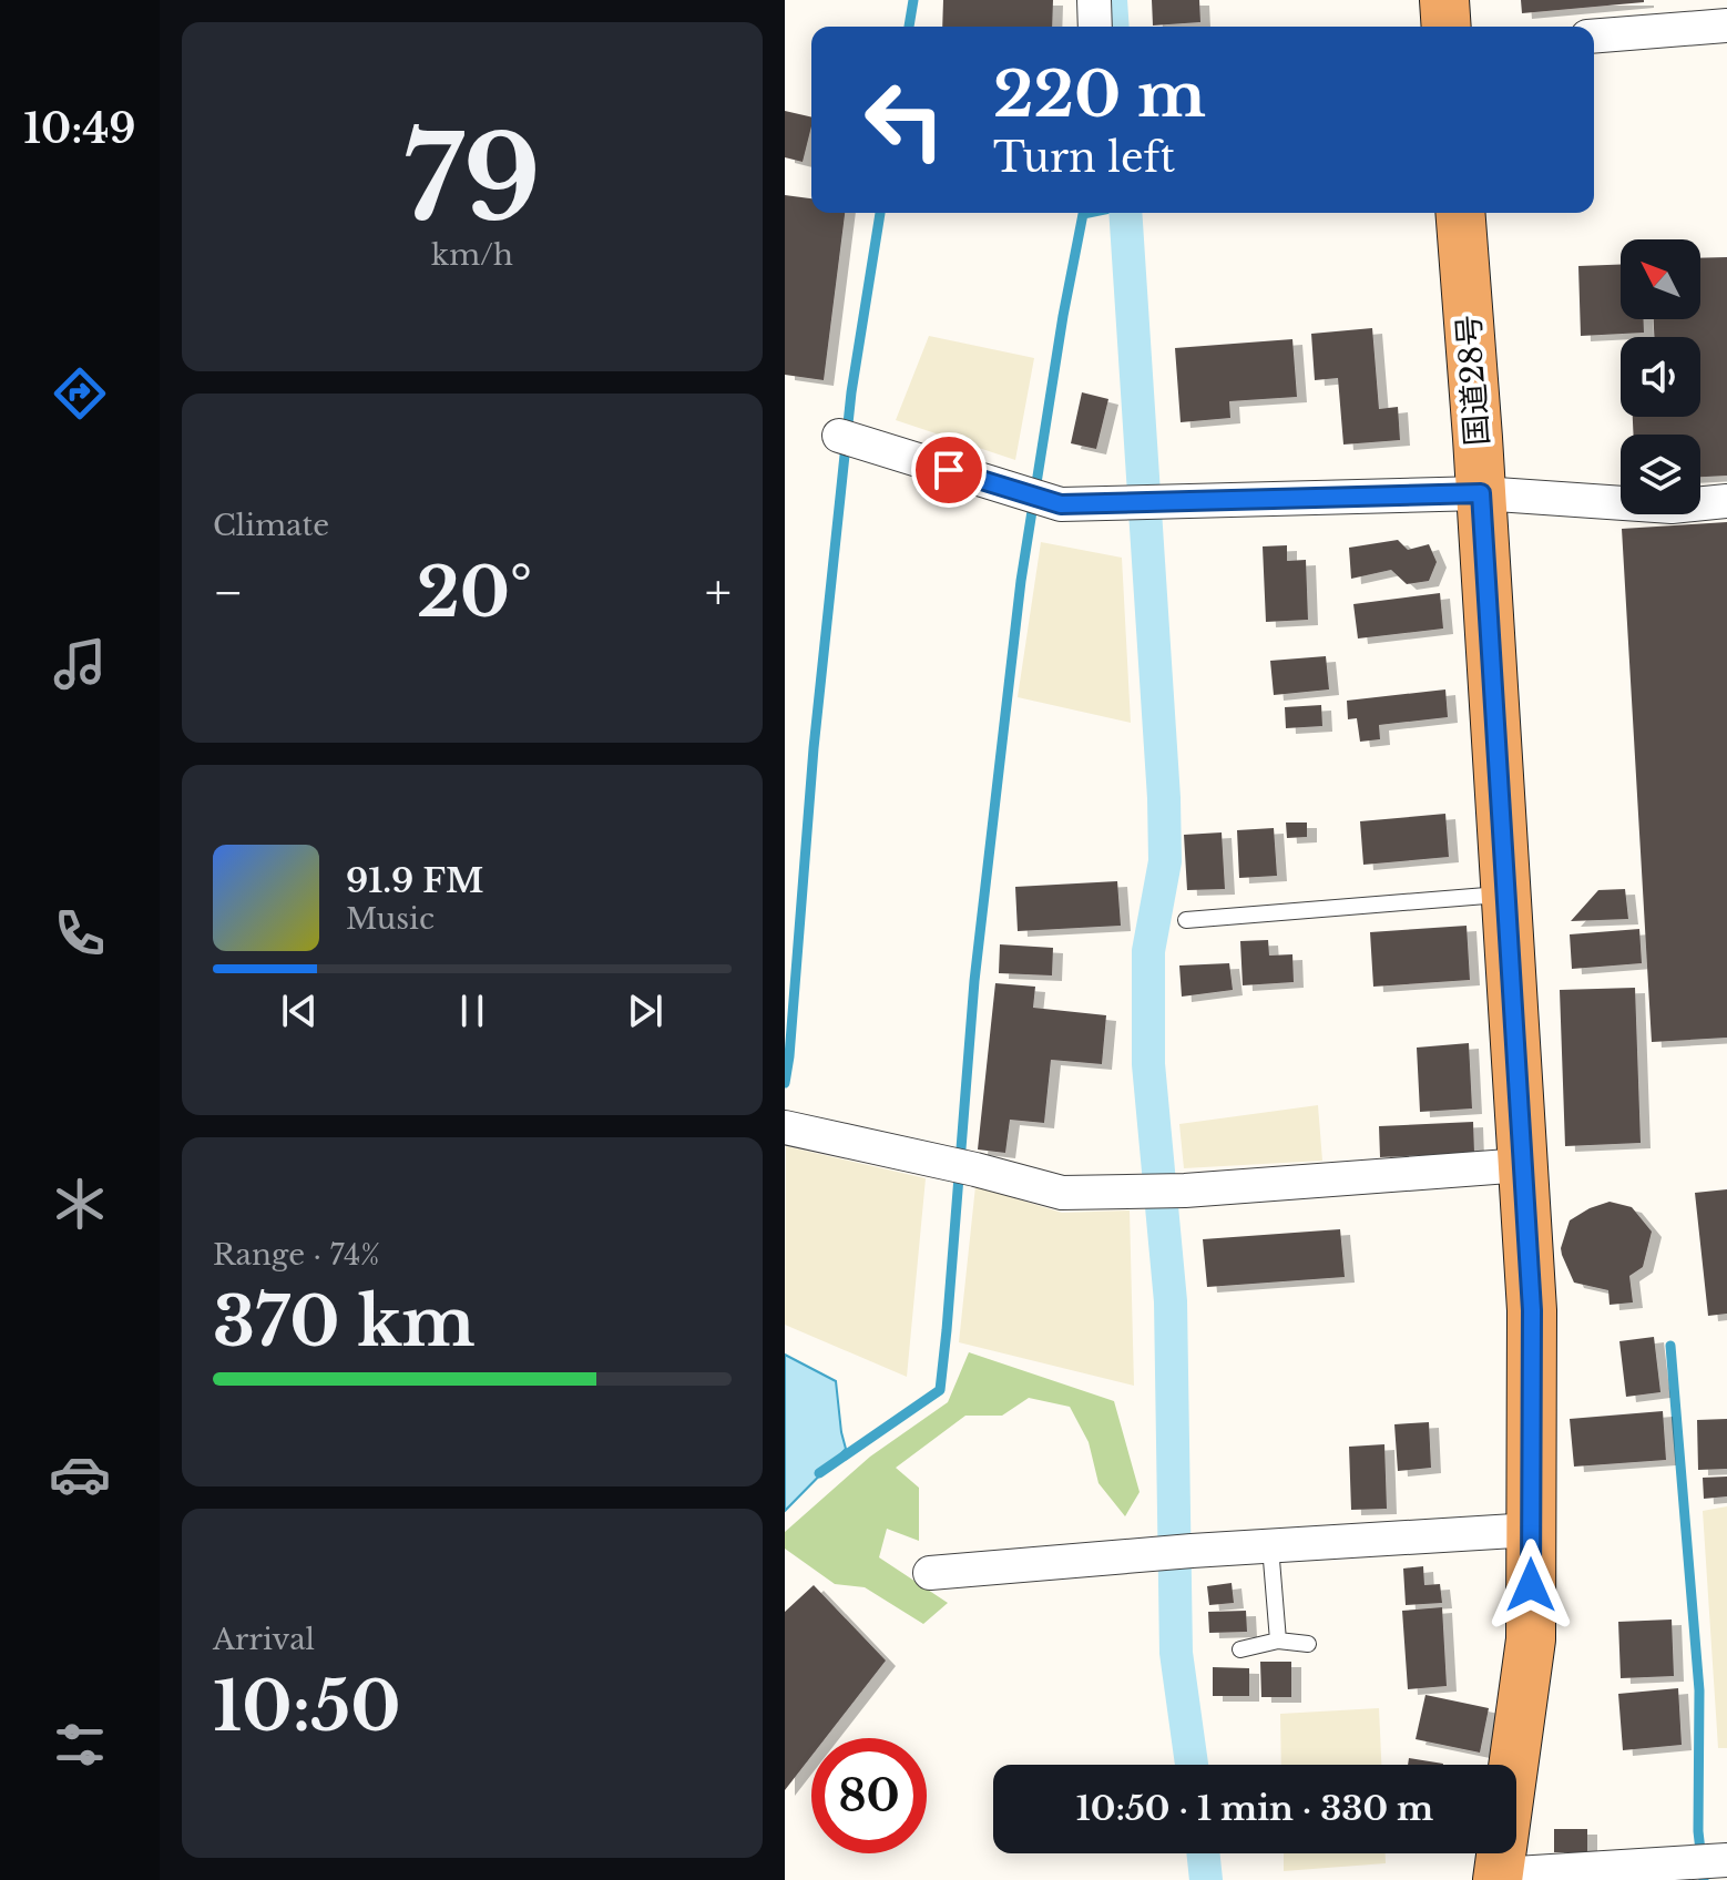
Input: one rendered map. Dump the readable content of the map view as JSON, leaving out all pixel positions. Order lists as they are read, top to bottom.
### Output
{
  "streets": {
    "highway": ["国道28号"]
  },
  "north": "top left",
  "page": {
    "tabs": "10:49",
    "tile": [
      ["79", "km/h"],
      "Climate",
      ["Range · 74%", "370 km"],
      ["Arrival", "10:50"]
    ],
    "turn": ["220 m", "Turn left"],
    "heat": ["−", "20°", "+"],
    "song": ["91.9 FM", "Music"],
    "limit": "80",
    "trip": "10:50 · 1 min · 330 m"
  }
}
